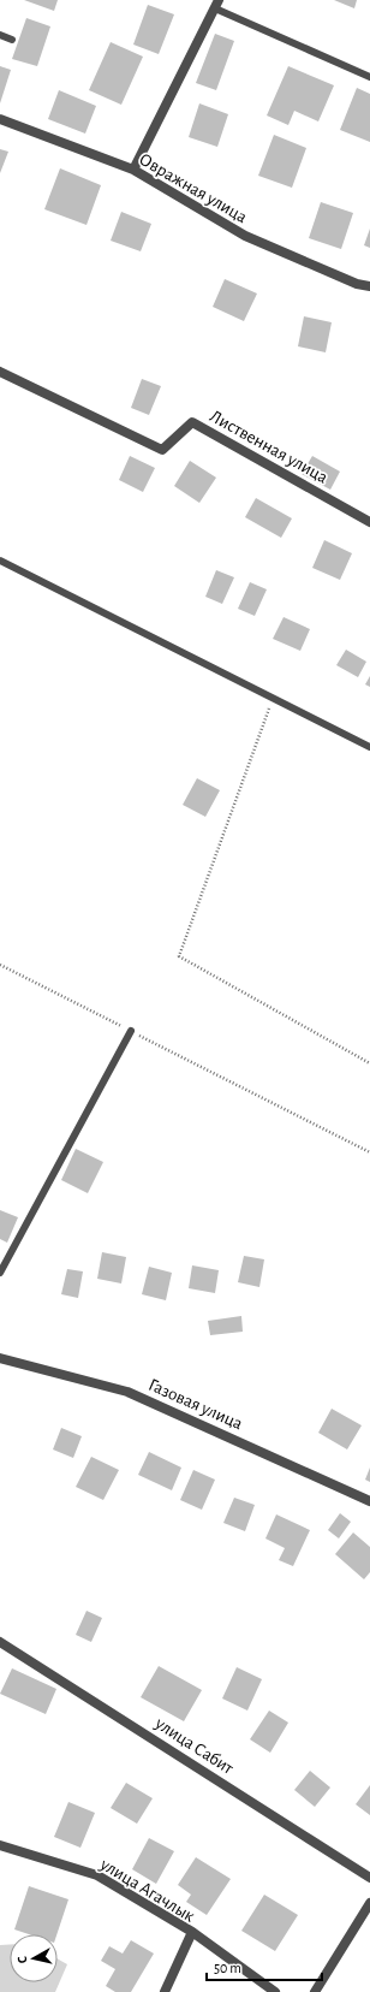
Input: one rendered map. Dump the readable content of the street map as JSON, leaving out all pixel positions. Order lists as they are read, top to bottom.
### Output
{
  "streets": {
    "street": [
      "Овражная улица",
      "Лиственная улица",
      "Газовая улица",
      "улица Сабит",
      "улица Агачлык"
    ]
  },
  "scale_bar": "50 m",
  "north": "left"
}
